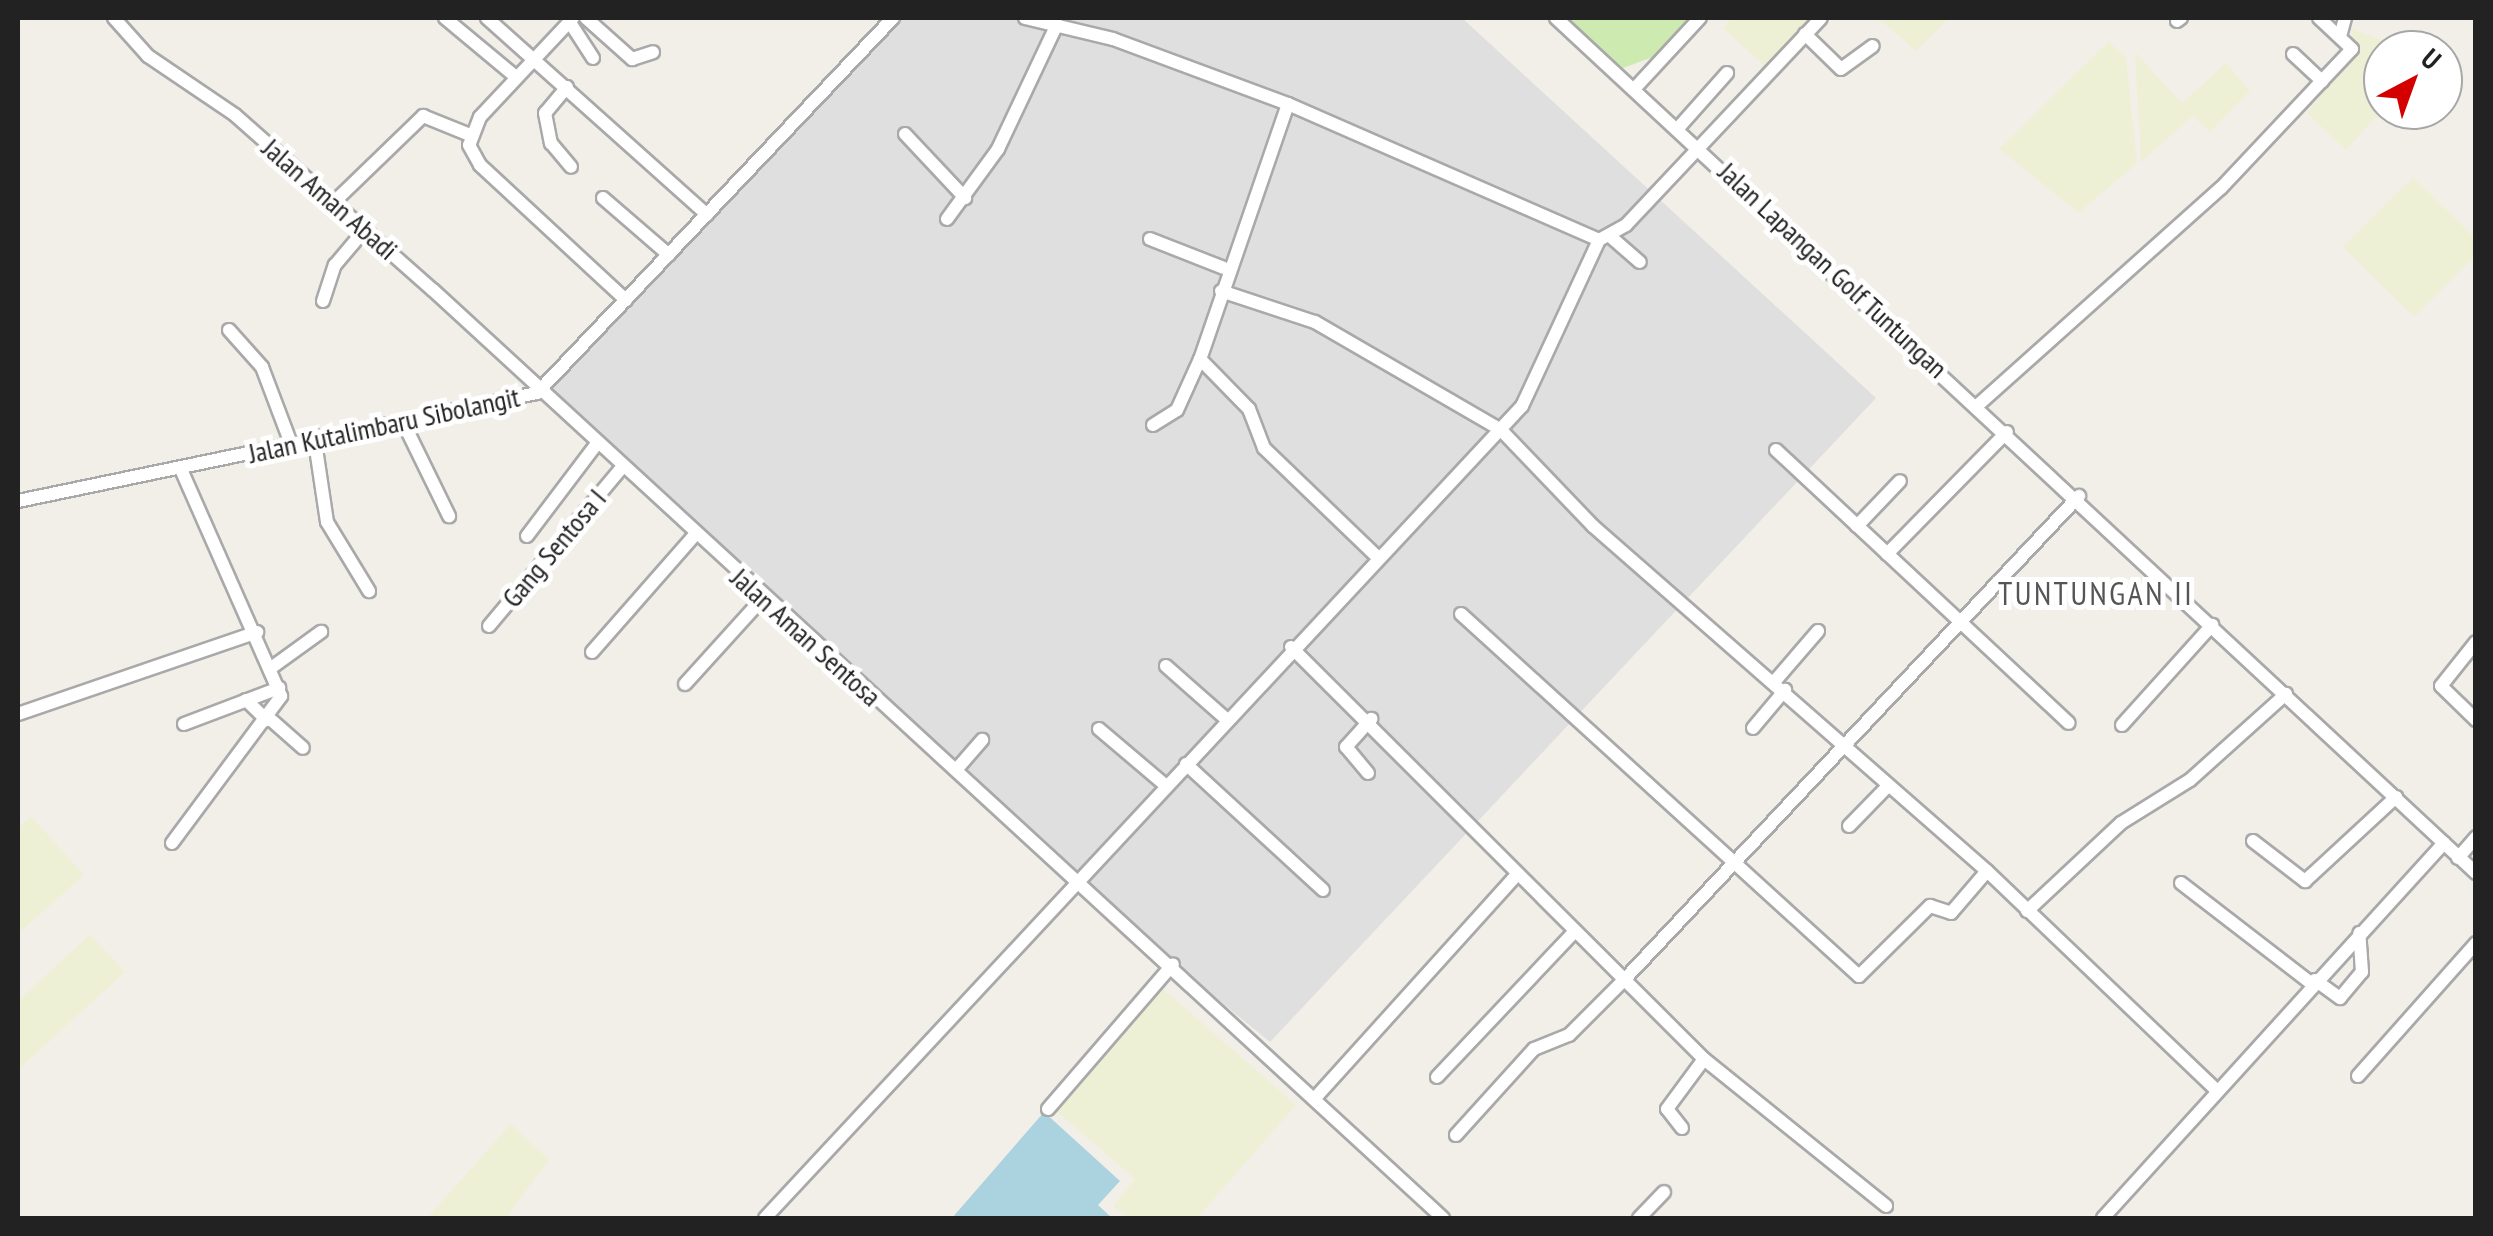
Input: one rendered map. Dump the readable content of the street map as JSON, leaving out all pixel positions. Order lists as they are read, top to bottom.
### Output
{
  "streets": {
    "street": [
      "Jalan Aman Abadi",
      "Jalan Lapangan Golf Tuntungan",
      "Jalan Kutalimbaru Sibolangit",
      "Gang Sentosa I",
      "Jalan Aman Sentosa"
    ]
  },
  "crossings": [
    ["Jalan Aman Abadi", "Jalan Kutalimbaru Sibolangit"],
    ["Jalan Aman Abadi", "Jalan Aman Sentosa"],
    ["Jalan Lapangan Golf Tuntungan", "Jalan Aman Sentosa"],
    ["Jalan Kutalimbaru Sibolangit", "Jalan Aman Sentosa"],
    ["Gang Sentosa I", "Jalan Aman Sentosa"]
  ],
  "districts": ["TUNTUNGAN II"],
  "north": "top right"
}
